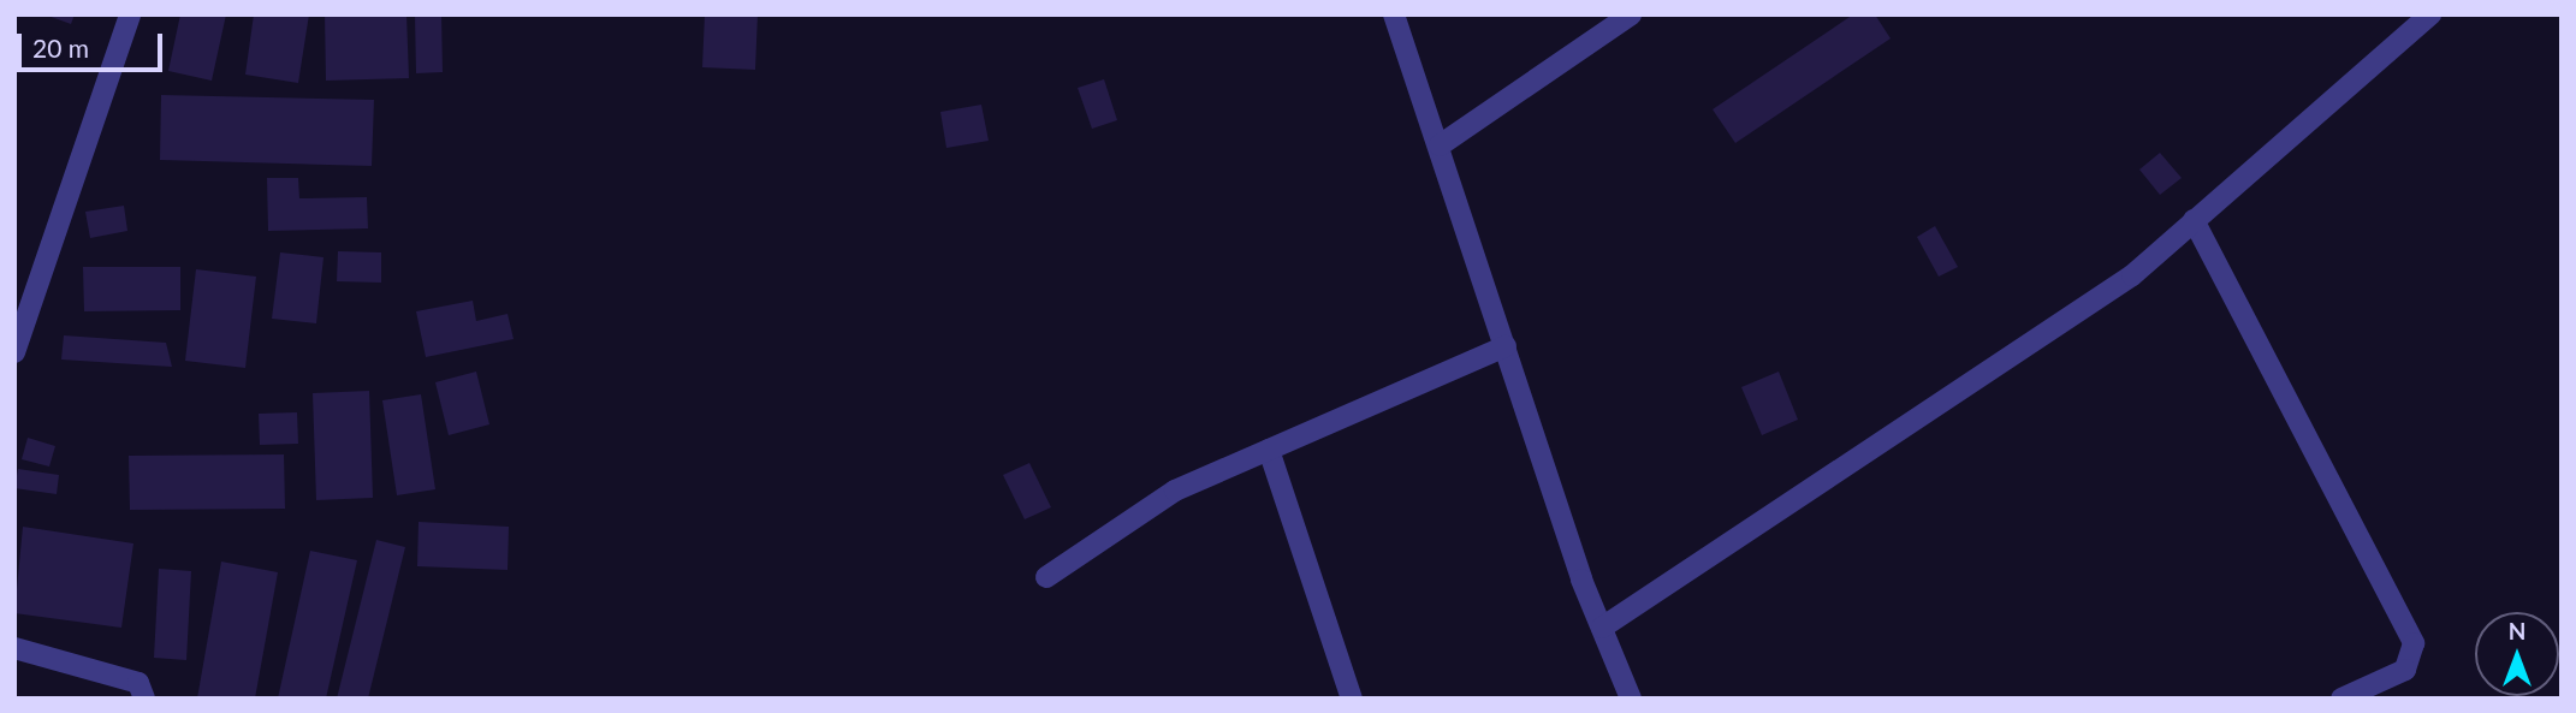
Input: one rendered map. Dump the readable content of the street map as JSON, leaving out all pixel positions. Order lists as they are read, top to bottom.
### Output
{
  "scale_bar": "20 m",
  "north": "top"
}
